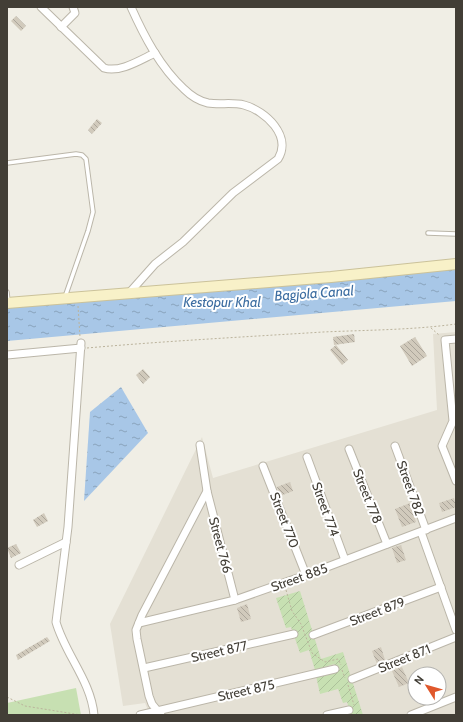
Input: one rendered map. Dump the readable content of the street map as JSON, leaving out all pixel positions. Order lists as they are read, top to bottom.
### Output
{
  "streets": {
    "street": [
      "Street 782",
      "Street 778",
      "Street 774",
      "Street 770",
      "Street 766",
      "Street 885",
      "Street 879",
      "Street 877",
      "Street 871",
      "Street 875"
    ]
  },
  "crossings": [
    ["Street 782", "Street 885"],
    ["Street 782", "Street 879"],
    ["Street 778", "Street 885"],
    ["Street 774", "Street 885"],
    ["Street 770", "Street 885"],
    ["Street 766", "Street 885"]
  ],
  "water": ["Bagjola Canal", "Kestopur Khal"],
  "north": "top left"
}
